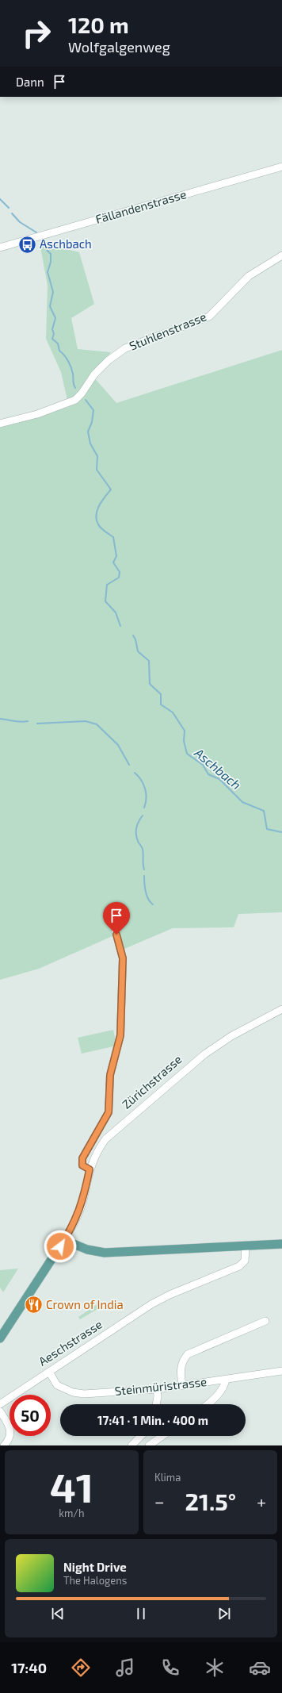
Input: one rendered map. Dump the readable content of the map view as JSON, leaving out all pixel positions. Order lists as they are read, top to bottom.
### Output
{
  "streets": {
    "main road": ["Zürichstrasse"],
    "street": [
      "Fällandenstrasse",
      "Stuhlenstrasse",
      "Aeschstrasse",
      "Steinmüristrasse"
    ]
  },
  "crossings": [
    ["Aeschstrasse", "Steinmüristrasse"]
  ],
  "water": ["Aschbach"],
  "places": {
    "bus stop": ["Aschbach"],
    "restaurant": ["Crown of India"]
  },
  "page": {
    "turn": ["120 m", "Wolfgalgenweg"],
    "then": "Dann",
    "limit": "50",
    "trip": "17:41 · 1 Min. · 400 m",
    "tile": [
      ["41", "km/h"],
      "Klima"
    ],
    "heat": ["−", "21.5°", "+"],
    "song": ["Night Drive", "The Halogens"],
    "tabs": "17:40"
  }
}
